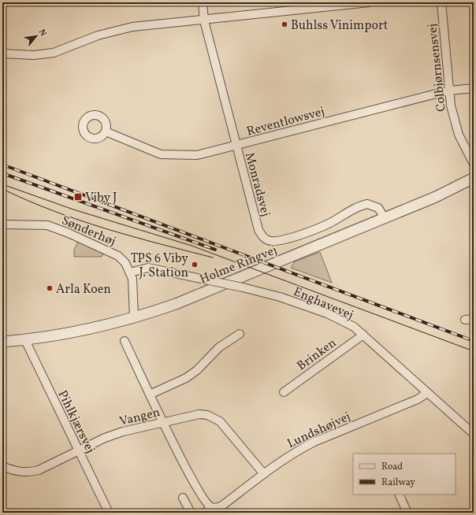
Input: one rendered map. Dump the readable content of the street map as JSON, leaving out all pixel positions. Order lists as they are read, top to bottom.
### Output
{
  "streets": {
    "street": [
      "Colbjørnsensvej",
      "Reventlowsvej",
      "Monradsvej",
      "Sønderhøj",
      "Holme Ringvej",
      "Enghavevej",
      "Brinken",
      "Vangen",
      "Pihlkjærsvej",
      "Lundshøjvej"
    ]
  },
  "crossings": [
    ["Colbjørnsensvej", "Reventlowsvej"],
    ["Reventlowsvej", "Monradsvej"],
    ["Monradsvej", "Holme Ringvej"],
    ["Sønderhøj", "Holme Ringvej"],
    ["Sønderhøj", "Enghavevej"],
    ["Holme Ringvej", "Pihlkjærsvej"],
    ["Enghavevej", "Brinken"],
    ["Enghavevej", "Lundshøjvej"],
    ["Vangen", "Pihlkjærsvej"],
    ["Vangen", "Lundshøjvej"]
  ],
  "places": {
    "other": ["Buhlss Vinimport", "TPS 6 Viby J. Station", "Arla Koen"],
    "transit": ["Viby J"]
  },
  "legend": ["Road", "Railway"],
  "north": "top right"
}
